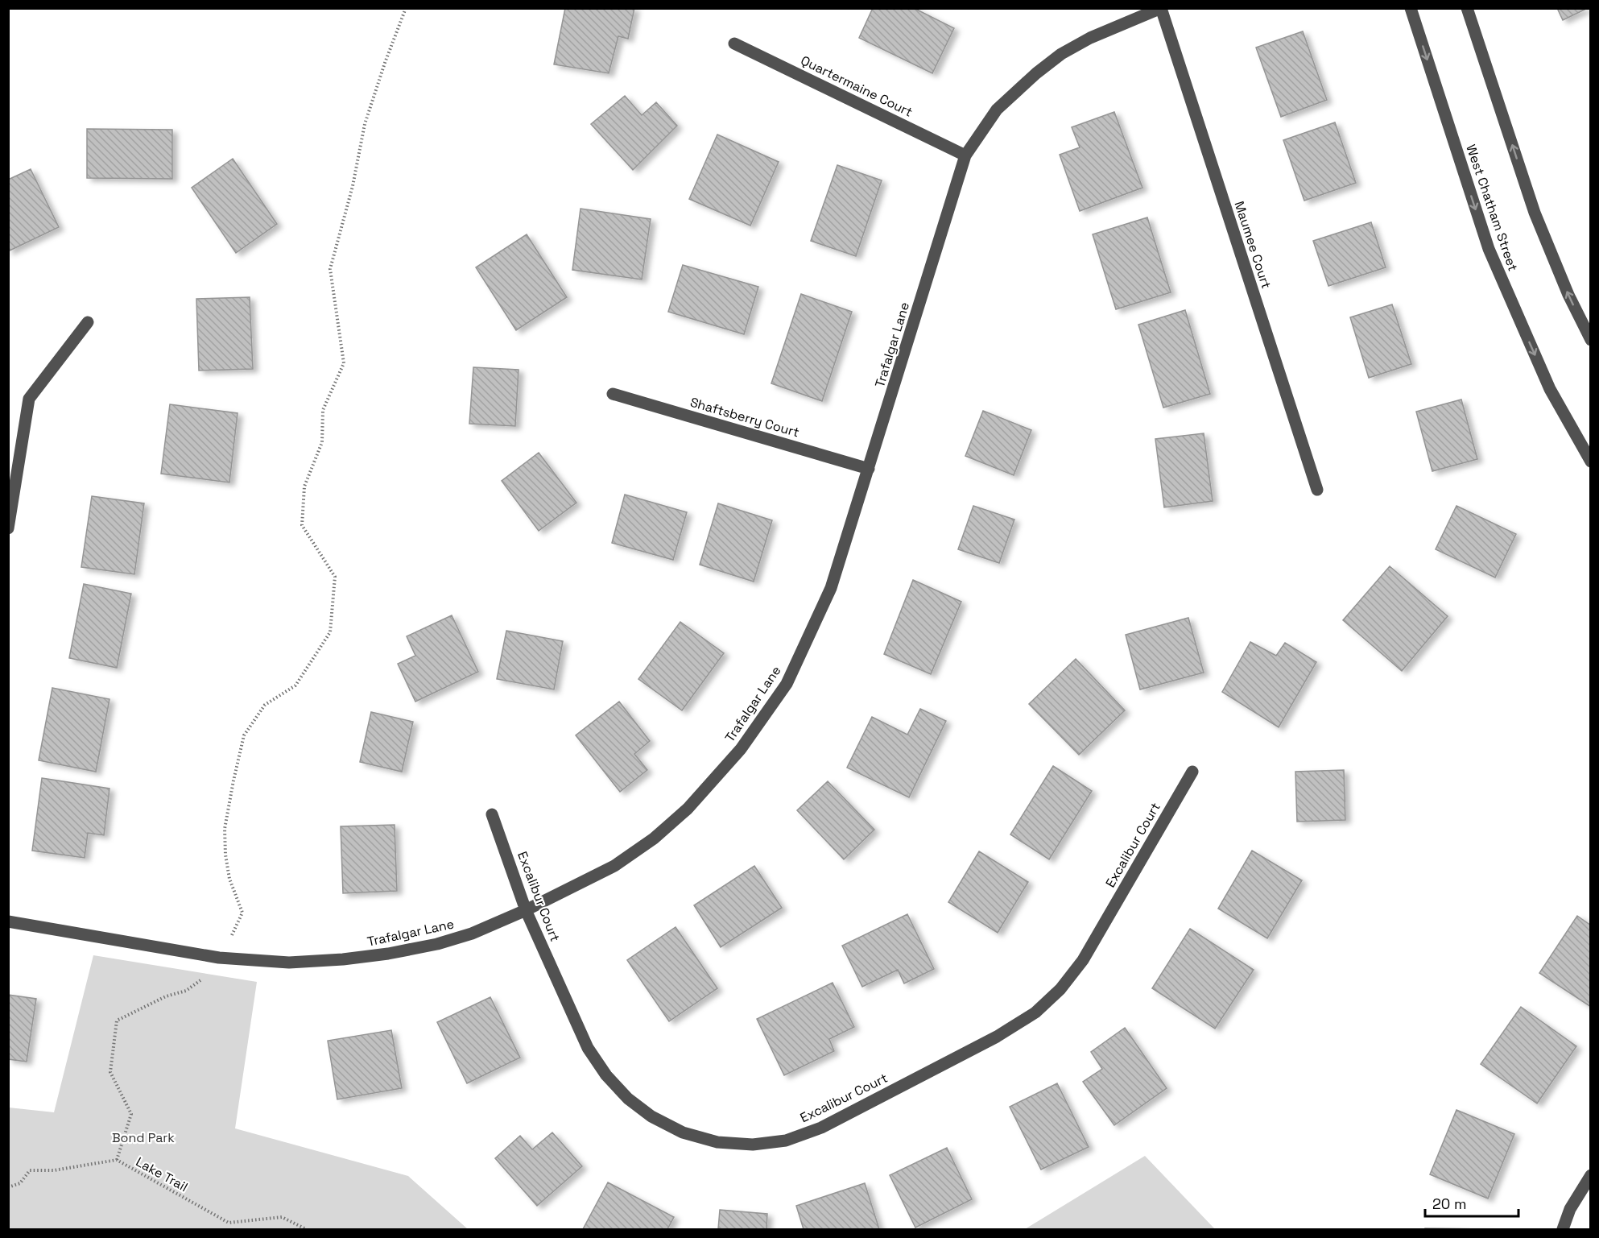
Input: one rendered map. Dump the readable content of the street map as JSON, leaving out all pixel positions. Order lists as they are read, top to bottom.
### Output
{
  "streets": {
    "street": [
      "Quartermaine Court",
      "West Chatham Street",
      "Maumee Court",
      "Trafalgar Lane",
      "Shaftsberry Court",
      "Excalibur Court"
    ],
    "path": ["Lake Trail"]
  },
  "crossings": [
    ["Quartermaine Court", "Trafalgar Lane"],
    ["Maumee Court", "Trafalgar Lane"],
    ["Trafalgar Lane", "Shaftsberry Court"],
    ["Trafalgar Lane", "Excalibur Court"]
  ],
  "parks": ["Bond Park"],
  "scale_bar": "20 m"
}
